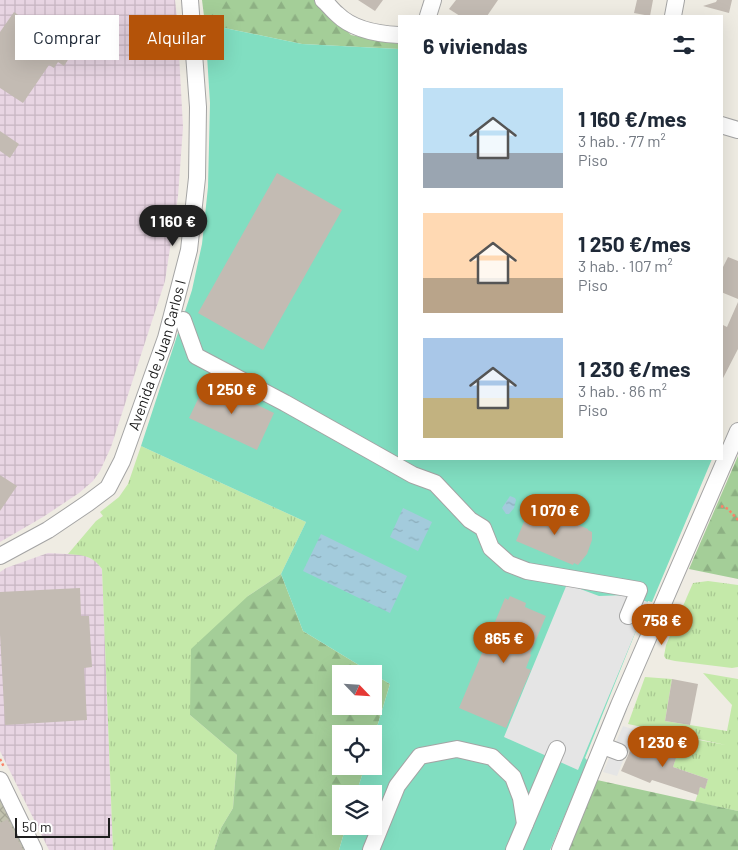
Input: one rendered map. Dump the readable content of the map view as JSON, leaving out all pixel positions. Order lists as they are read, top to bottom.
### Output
{
  "streets": {
    "street": ["Avenida de Juan Carlos I"]
  },
  "scale_bar": "50 m",
  "north": "bottom right",
  "page": {
    "chip": ["Comprar", "Alquilar"],
    "heading": "6 viviendas",
    "list": [
      {
        "name": "1 160 €/mes",
        "note": "3 hab. · 77 m² · Piso"
      },
      {
        "name": "1 250 €/mes",
        "note": "3 hab. · 107 m² · Piso"
      },
      {
        "name": "1 230 €/mes",
        "note": "3 hab. · 86 m² · Piso"
      }
    ],
    "price": [
      "1 160 €",
      "1 250 €",
      "1 070 €",
      "758 €",
      "865 €",
      "1 230 €"
    ],
    "scale": "50 m"
  }
}
